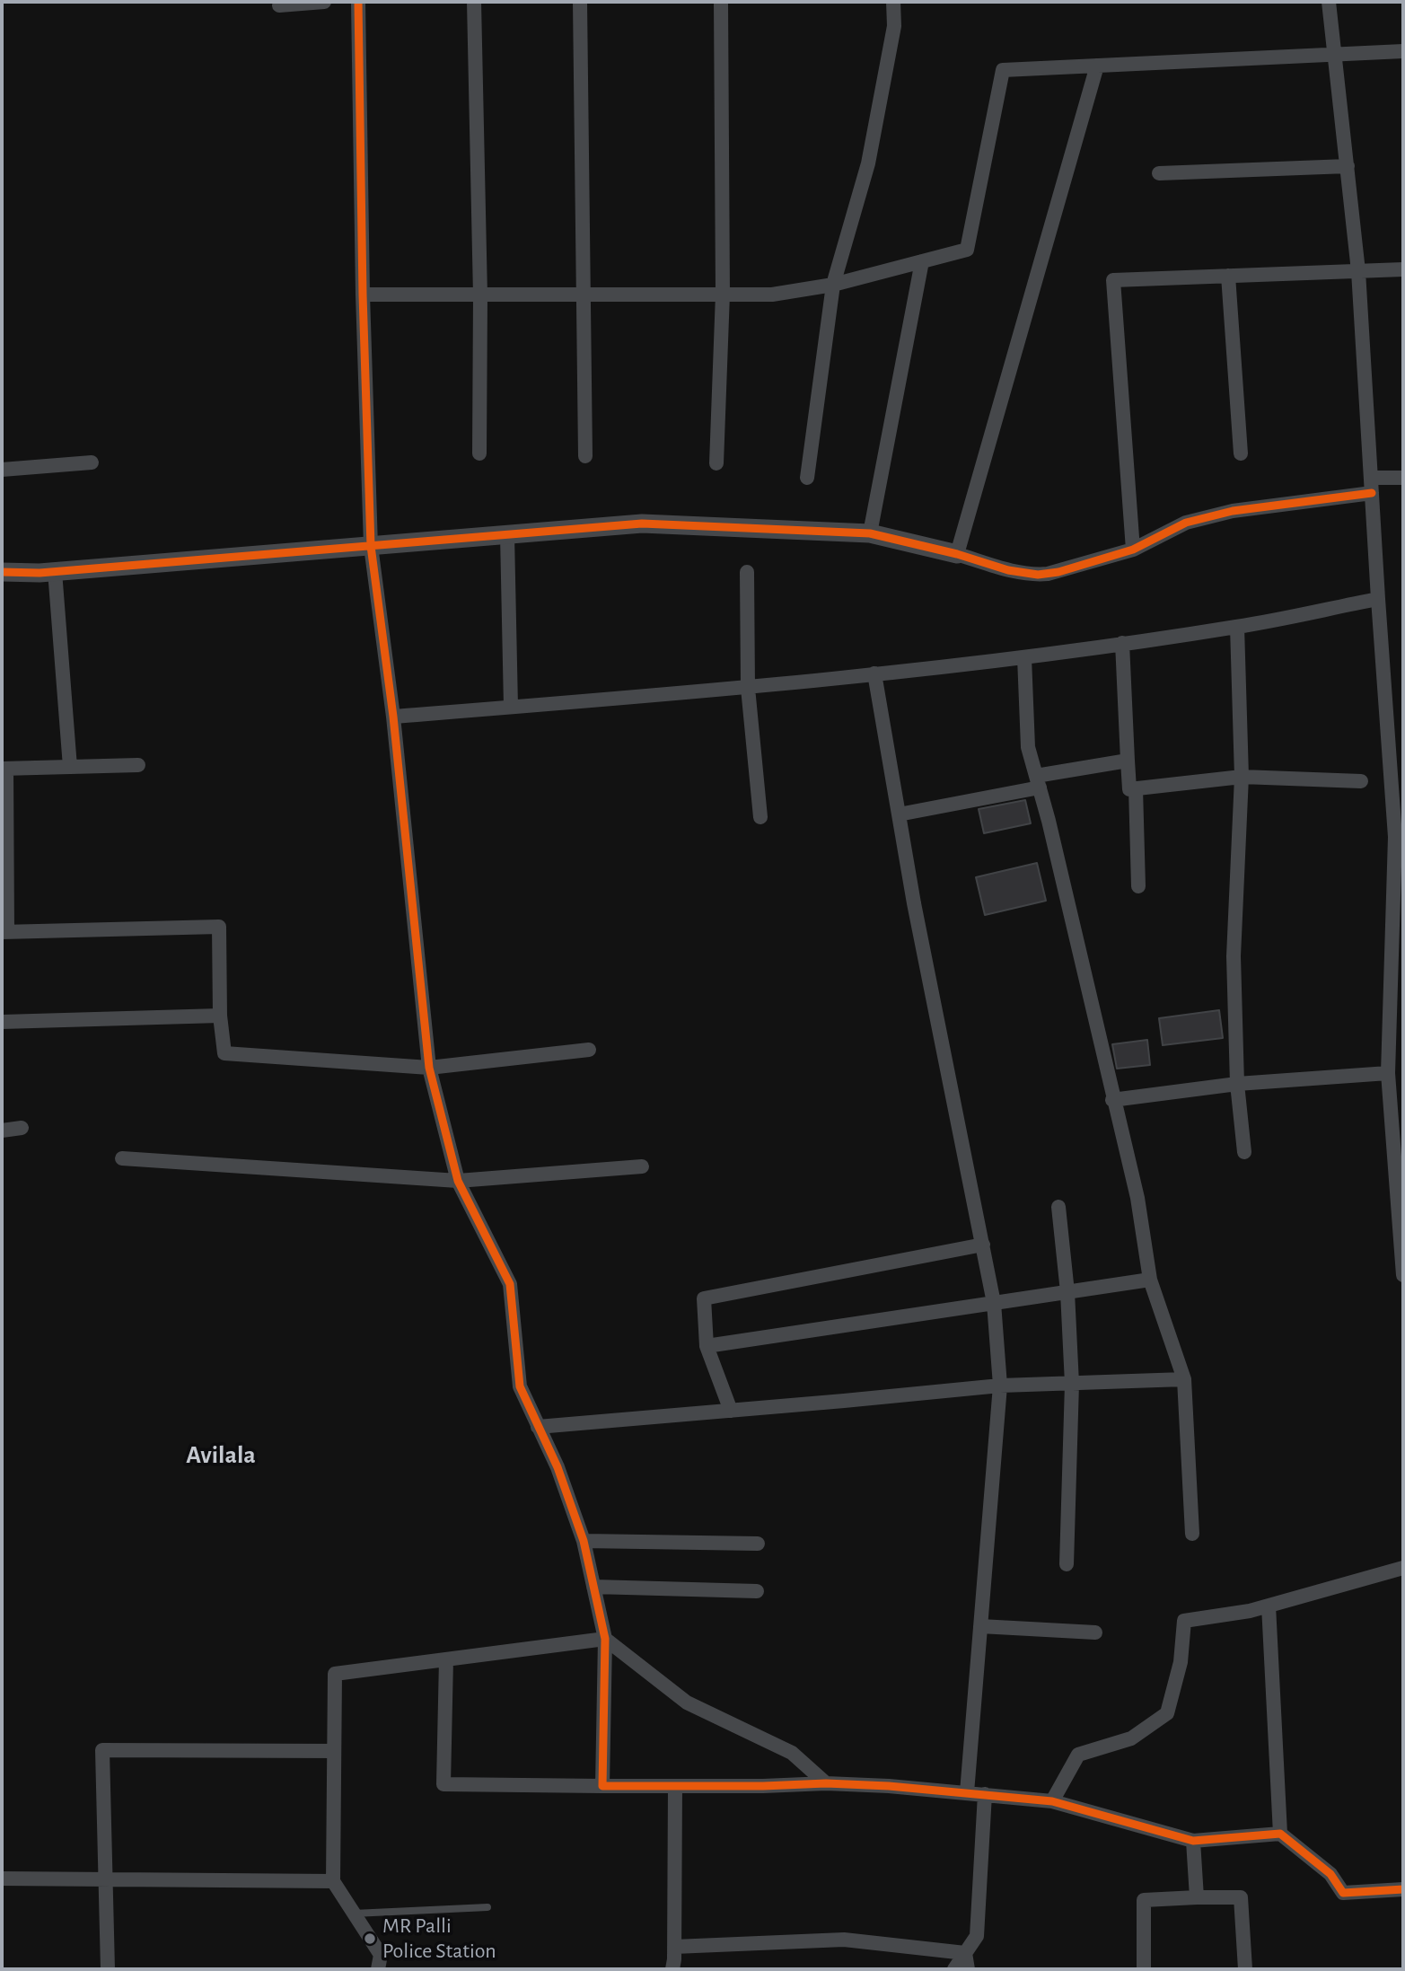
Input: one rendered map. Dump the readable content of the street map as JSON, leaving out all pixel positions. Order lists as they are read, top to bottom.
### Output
{
  "districts": ["Avilala"],
  "places": ["MR Palli Police Station"]
}
